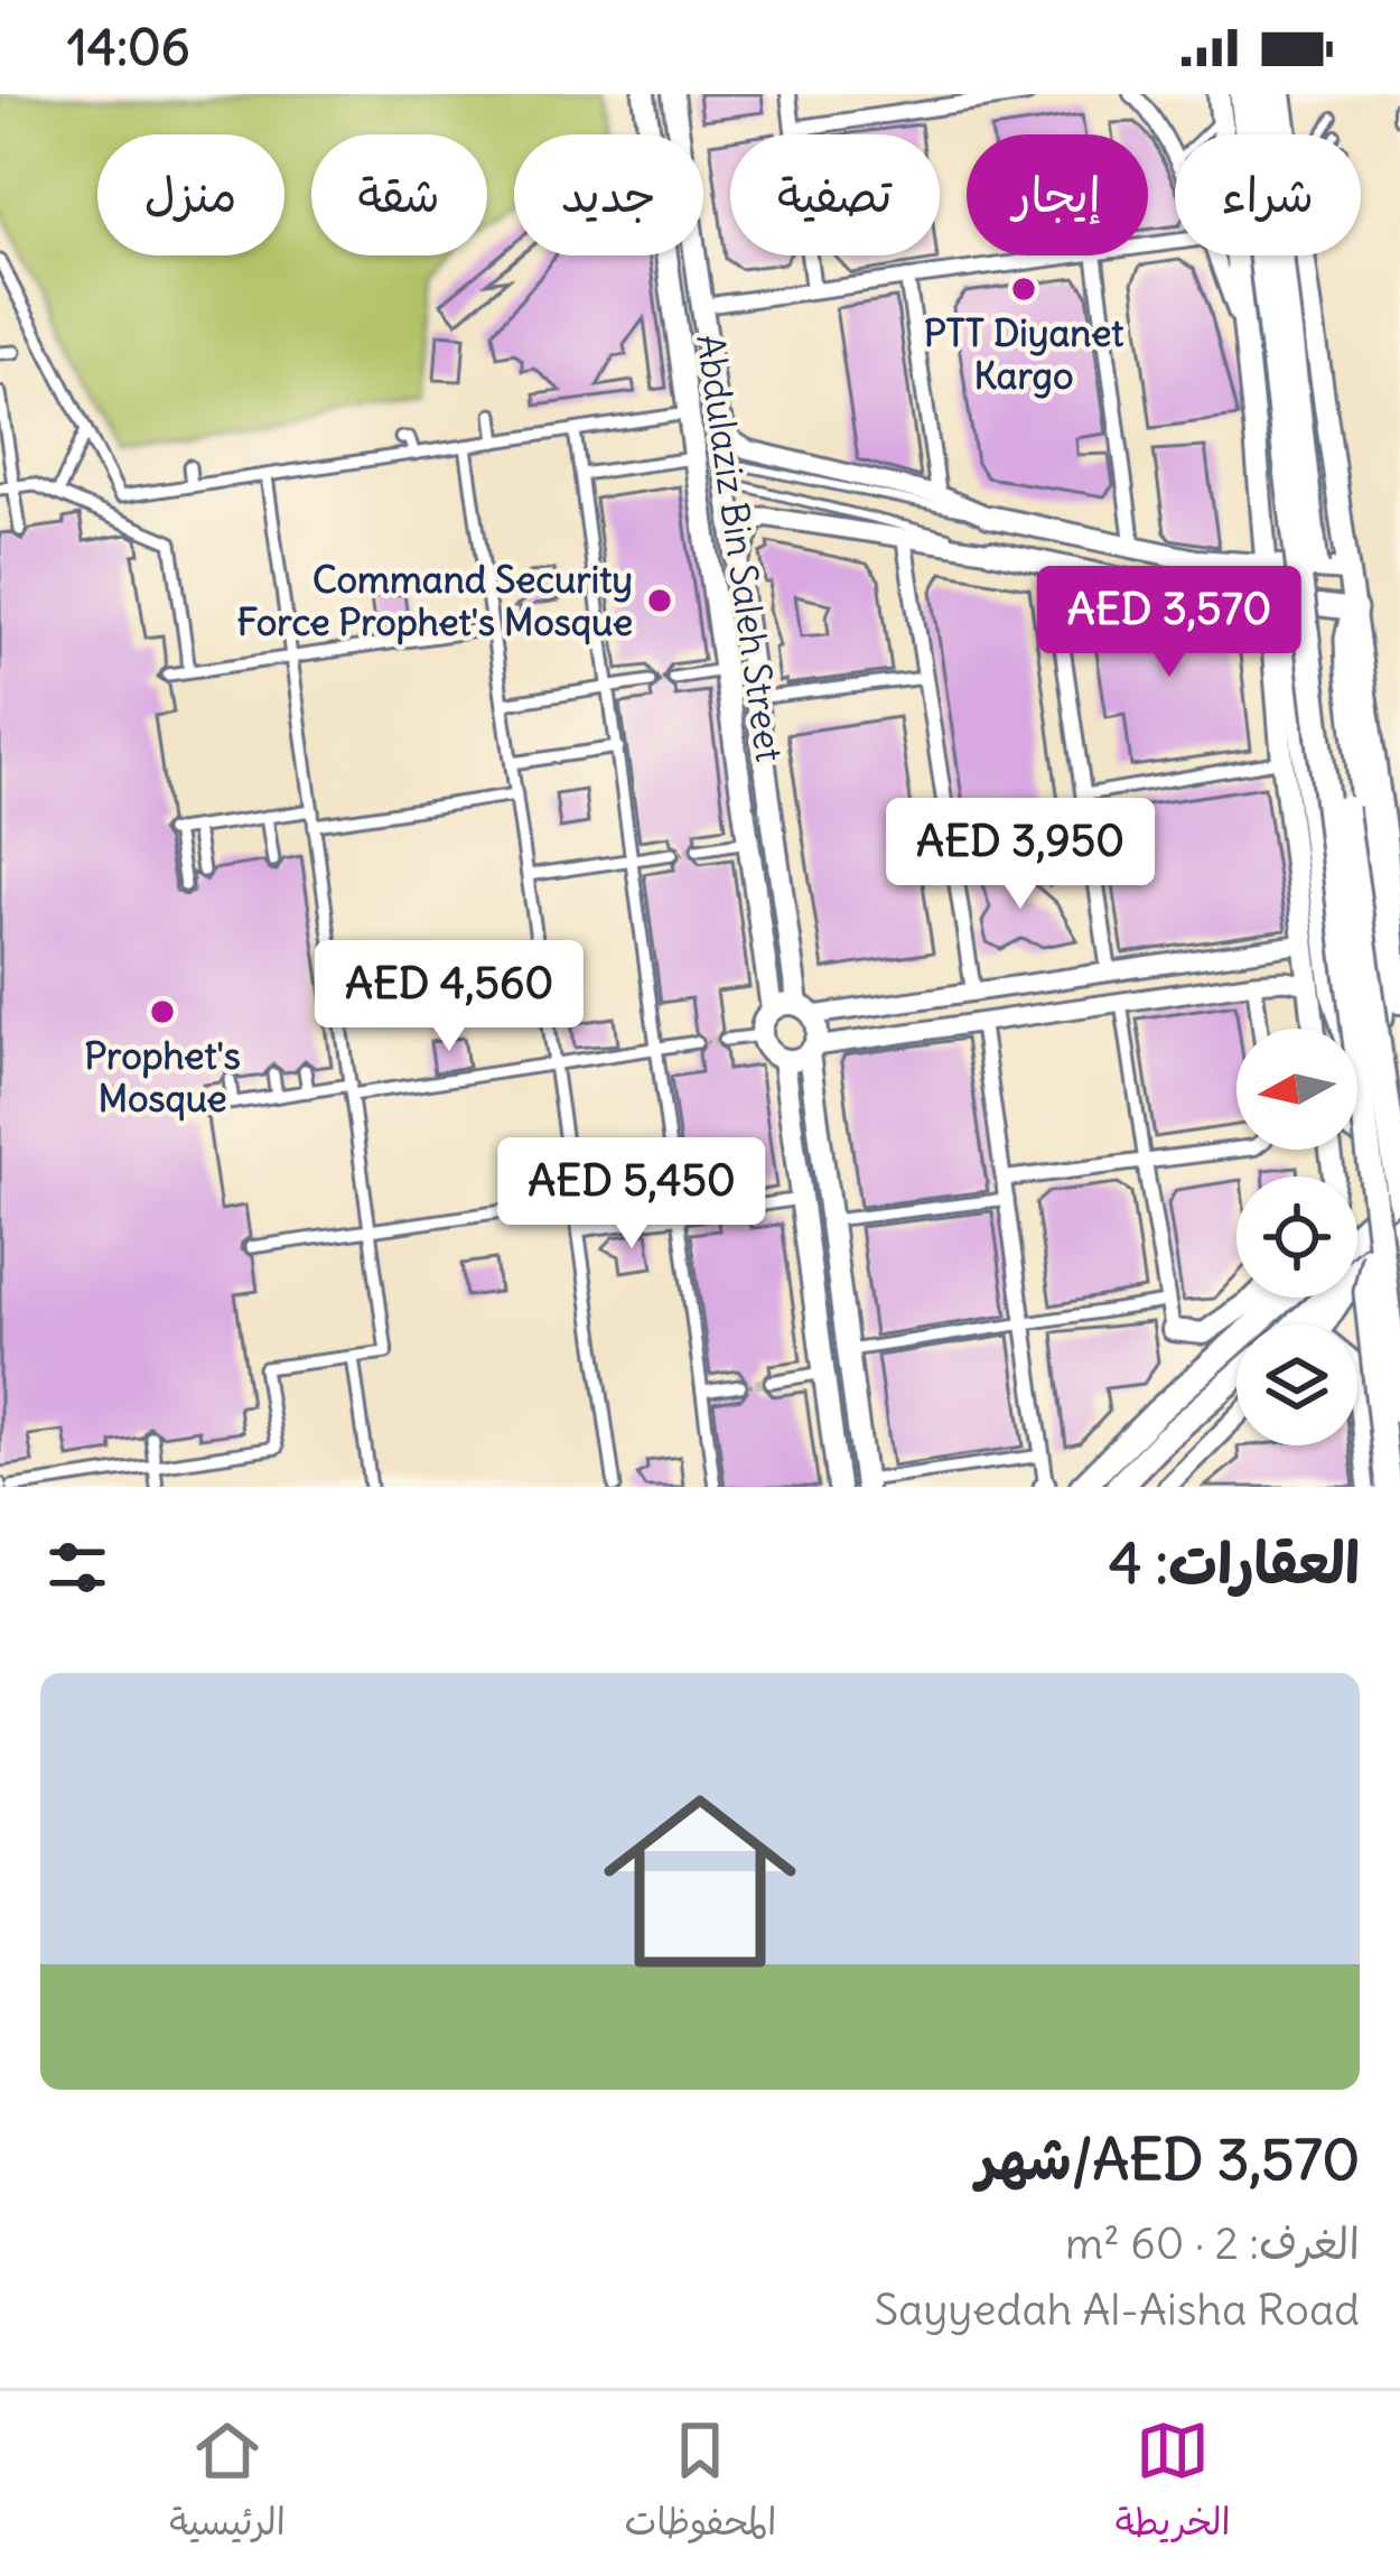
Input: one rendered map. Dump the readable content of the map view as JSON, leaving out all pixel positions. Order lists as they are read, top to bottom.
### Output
{
  "streets": {
    "main road": ["Abdulaziz Bin Saleh Street"]
  },
  "places": ["PTT Diyanet Kargo", "Command Security Force Prophet's Mosque", "Prophet's Mosque"],
  "north": "left",
  "page": {
    "status": "14:06",
    "chip": [
      "شراء",
      "إيجار",
      "تصفية",
      "جديد",
      "شقة",
      "منزل"
    ],
    "price": [
      "AED 3,570",
      "AED 3,950",
      "AED 4,560",
      "AED 5,450"
    ],
    "heading": "العقارات: 4",
    "list": [
      {
        "name": "AED 3,570/شهر",
        "note": "الغرف: 2 · 60 m² · Sayyedah Al-Aisha Road"
      }
    ],
    "tabs": ["الخريطة", "المحفوظات", "الرئيسية"]
  }
}
